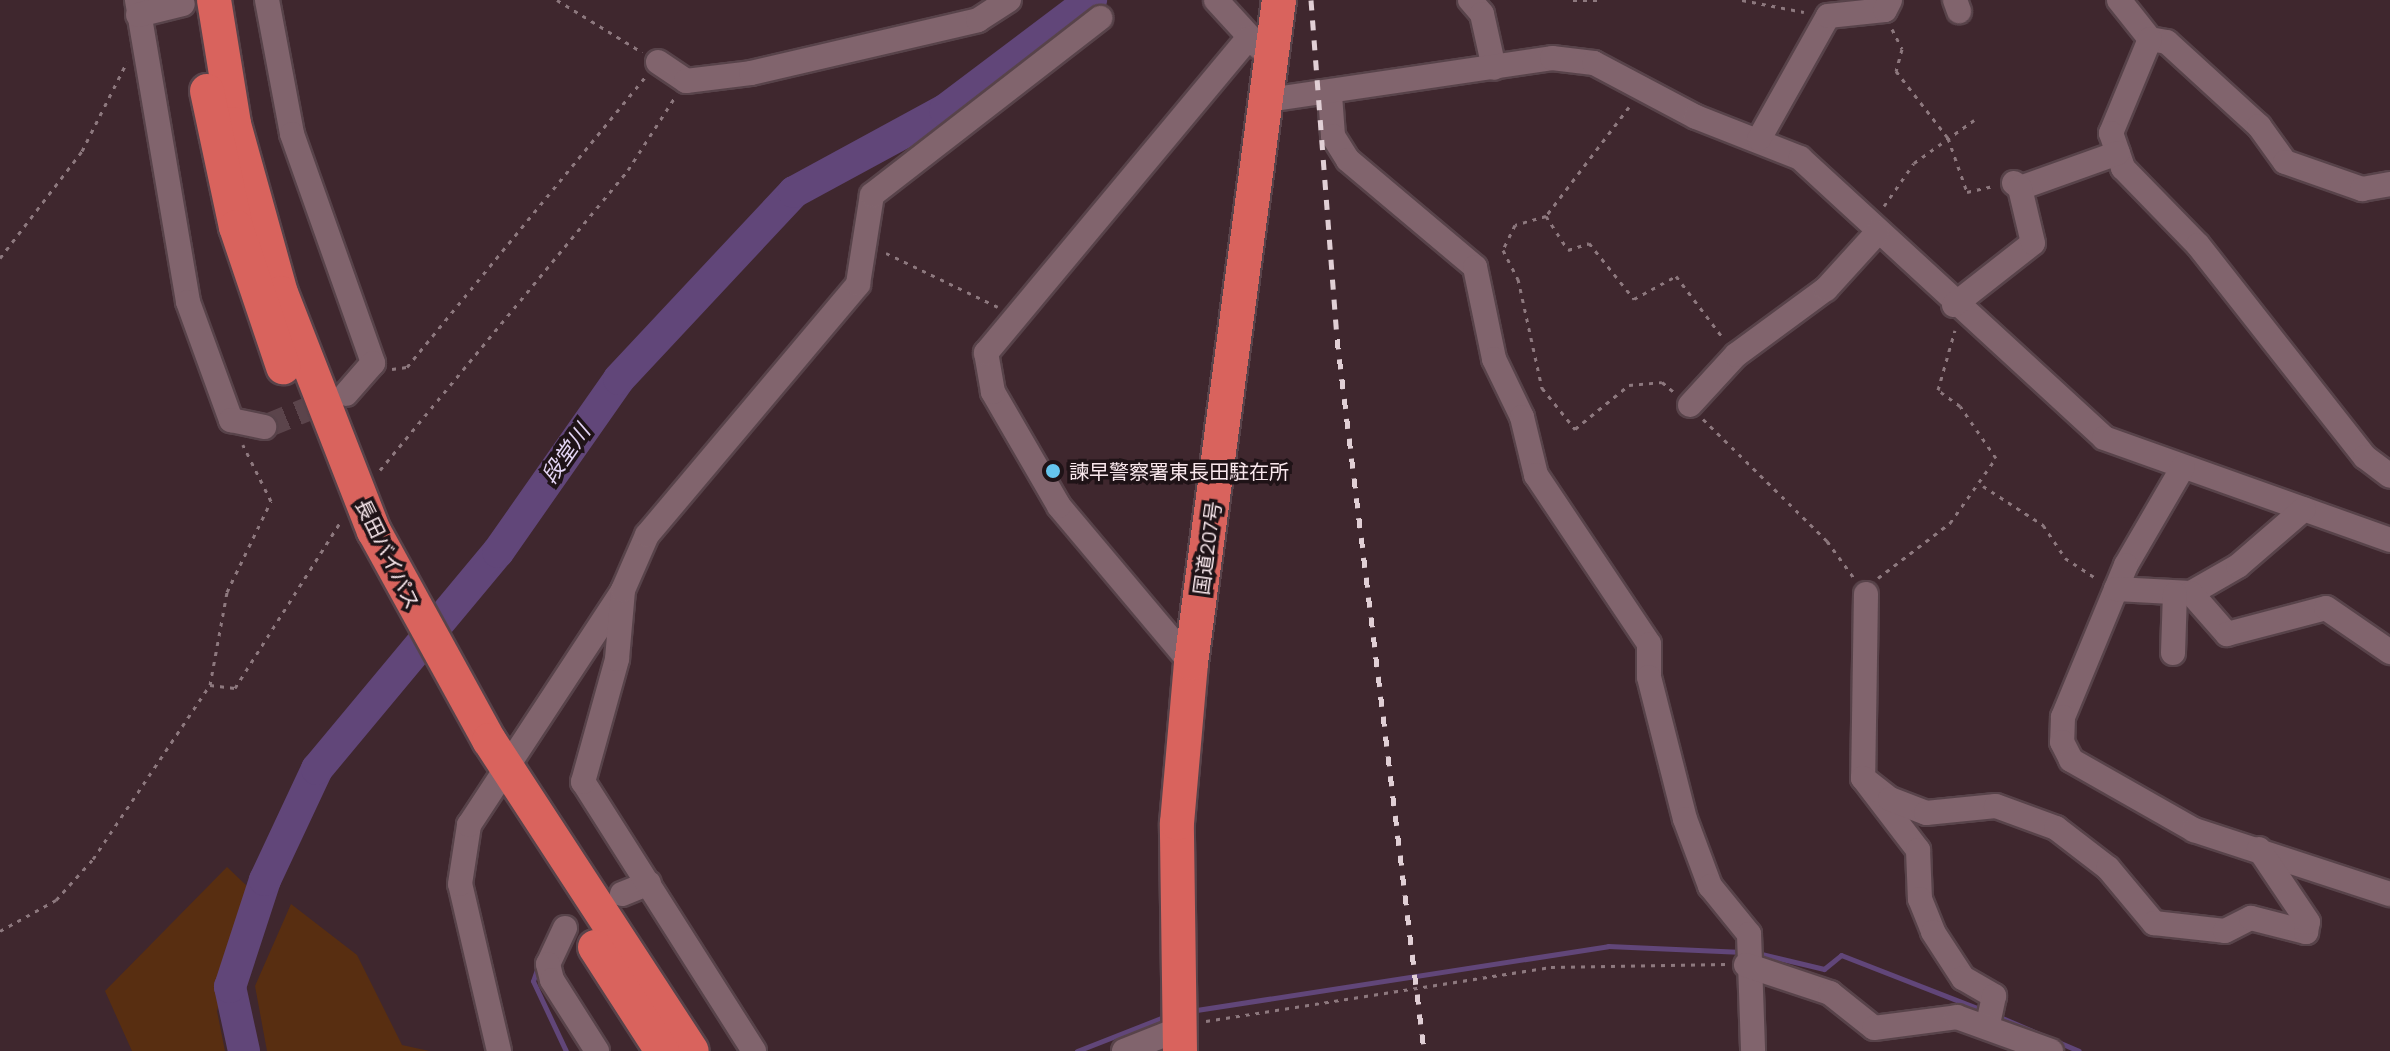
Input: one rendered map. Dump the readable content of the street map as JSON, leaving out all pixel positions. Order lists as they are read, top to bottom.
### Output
{
  "streets": {
    "highway": ["国道207号", "長田バイパス"]
  },
  "water": ["段堂川"],
  "places": ["諫早警察署東長田駐在所"]
}
